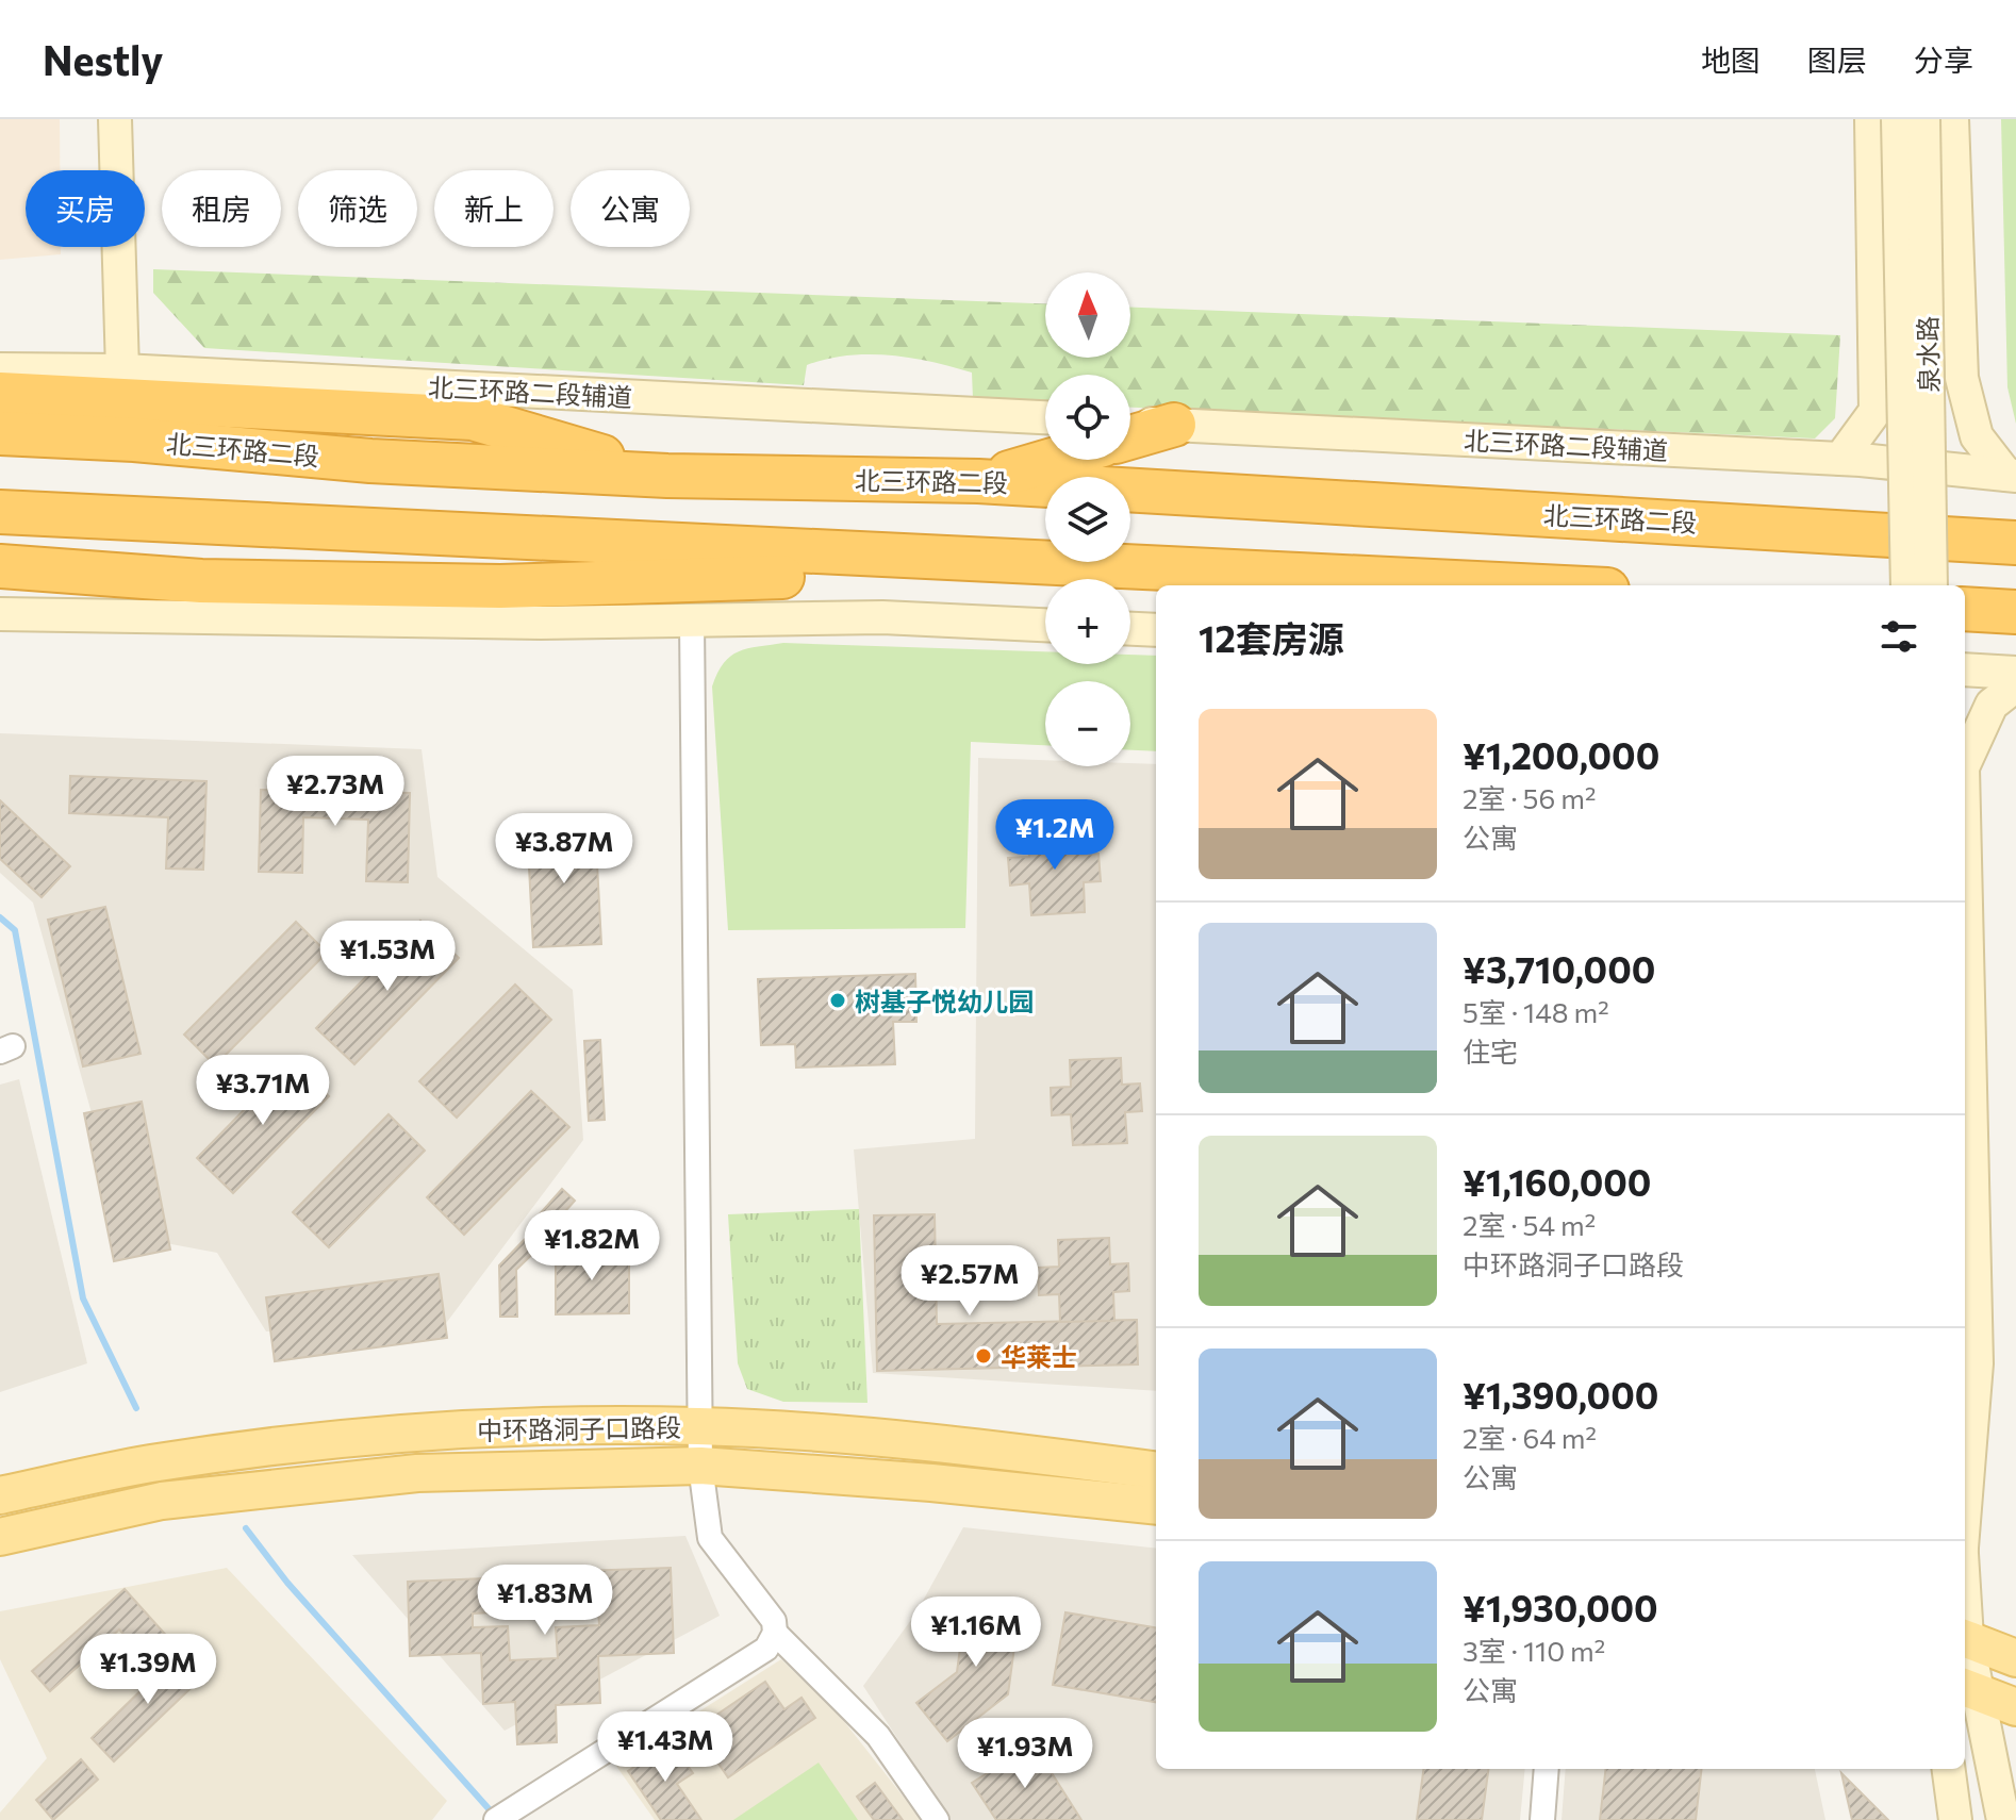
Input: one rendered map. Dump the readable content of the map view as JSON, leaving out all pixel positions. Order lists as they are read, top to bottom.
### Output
{
  "streets": {
    "highway": ["北三环路二段"],
    "main road": ["泉水路", "北三环路二段辅道", "中环路洞子口路段"]
  },
  "places": ["树基子悦幼儿园", "华莱士"],
  "north": "top",
  "page": {
    "header": "Nestly",
    "nav": ["地图", "图层", "分享"],
    "chip": [
      "买房",
      "租房",
      "筛选",
      "新上",
      "公寓"
    ],
    "map_buttons": ["+", "−"],
    "heading": "12套房源",
    "list": [
      {
        "name": "¥1,200,000",
        "note": "2室 · 56 m² · 公寓"
      },
      {
        "name": "¥3,710,000",
        "note": "5室 · 148 m² · 住宅"
      },
      {
        "name": "¥1,160,000",
        "note": "2室 · 54 m² · 中环路洞子口路段"
      },
      {
        "name": "¥1,390,000",
        "note": "2室 · 64 m² · 公寓"
      },
      {
        "name": "¥1,930,000",
        "note": "3室 · 110 m² · 公寓"
      }
    ],
    "price": [
      "¥2.73M",
      "¥1.2M",
      "¥3.87M",
      "¥1.53M",
      "¥3.71M",
      "¥1.82M",
      "¥2.57M",
      "¥1.83M",
      "¥1.16M",
      "¥1.39M",
      "¥1.43M",
      "¥1.93M"
    ]
  }
}
